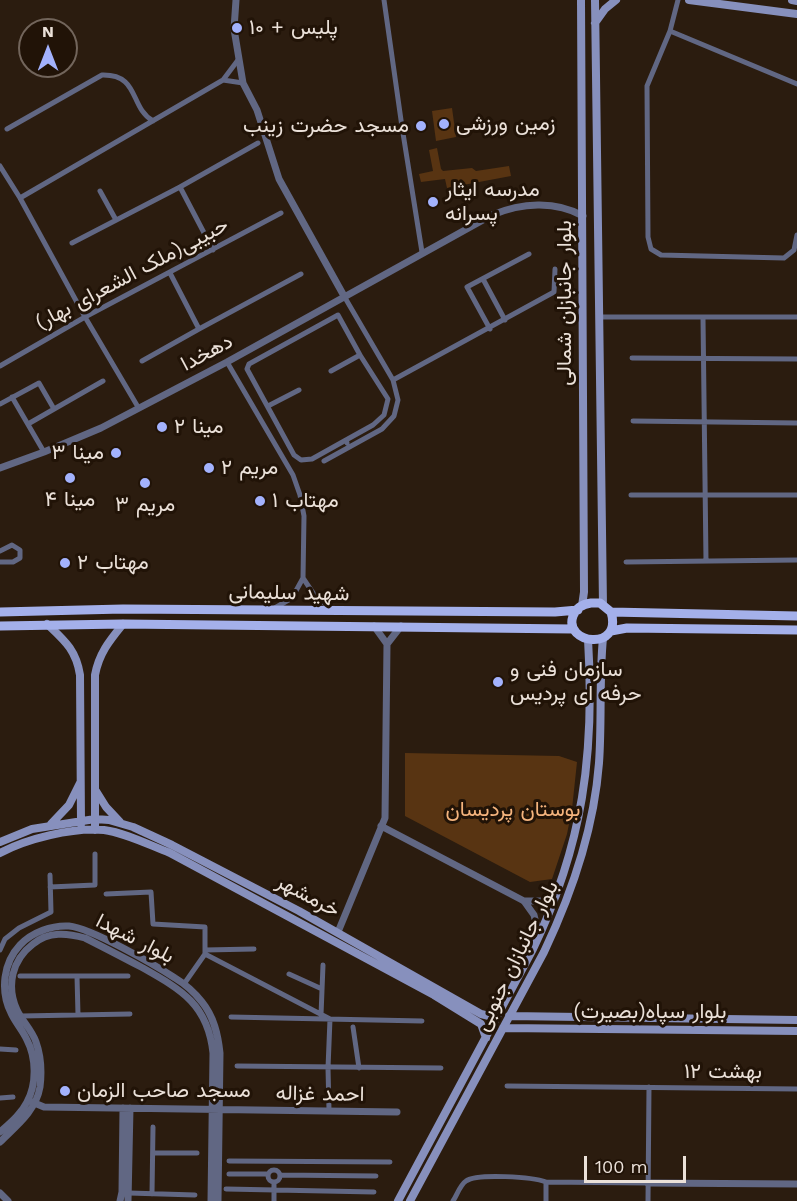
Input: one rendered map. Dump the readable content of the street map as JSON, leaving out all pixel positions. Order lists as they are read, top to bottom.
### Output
{
  "streets": {
    "main road": [
      "بلوار جانبازان شمالی",
      "شهید سلیمانی",
      "خرمشهر",
      "بلوار جانبازان جنوبی",
      "بلوار سپاه(بصیرت)"
    ],
    "street": [
      "حبیبی(ملک الشعرای بهار)",
      "دهخدا",
      "بلوار شهدا",
      "بهشت ۱۲",
      "احمد غزاله"
    ]
  },
  "crossings": [
    ["بلوار جانبازان شمالی", "دهخدا"],
    ["بلوار جانبازان شمالی", "شهید سلیمانی"],
    ["بلوار جانبازان شمالی", "بلوار جانبازان جنوبی"],
    ["شهید سلیمانی", "بلوار جانبازان جنوبی"],
    ["بلوار شهدا", "احمد غزاله"],
    ["بلوار جانبازان جنوبی", "بلوار سپاه(بصیرت)"]
  ],
  "parks": ["بوستان پردیسان"],
  "places": [
    "پلیس + ۱۰",
    "زمین ورزشی",
    "مسجد حضرت زینب",
    "مدرسه ایثار پسرانه",
    "مینا ۲",
    "مینا ۳",
    "مریم ۲",
    "مینا ۴",
    "مریم ۳",
    "مهتاب ۱",
    "مهتاب ۲",
    "سازمان فنی و حرفه ای پردیس",
    "مسجد صاحب الزمان"
  ],
  "scale_bar": "100 m",
  "north": "top"
}
